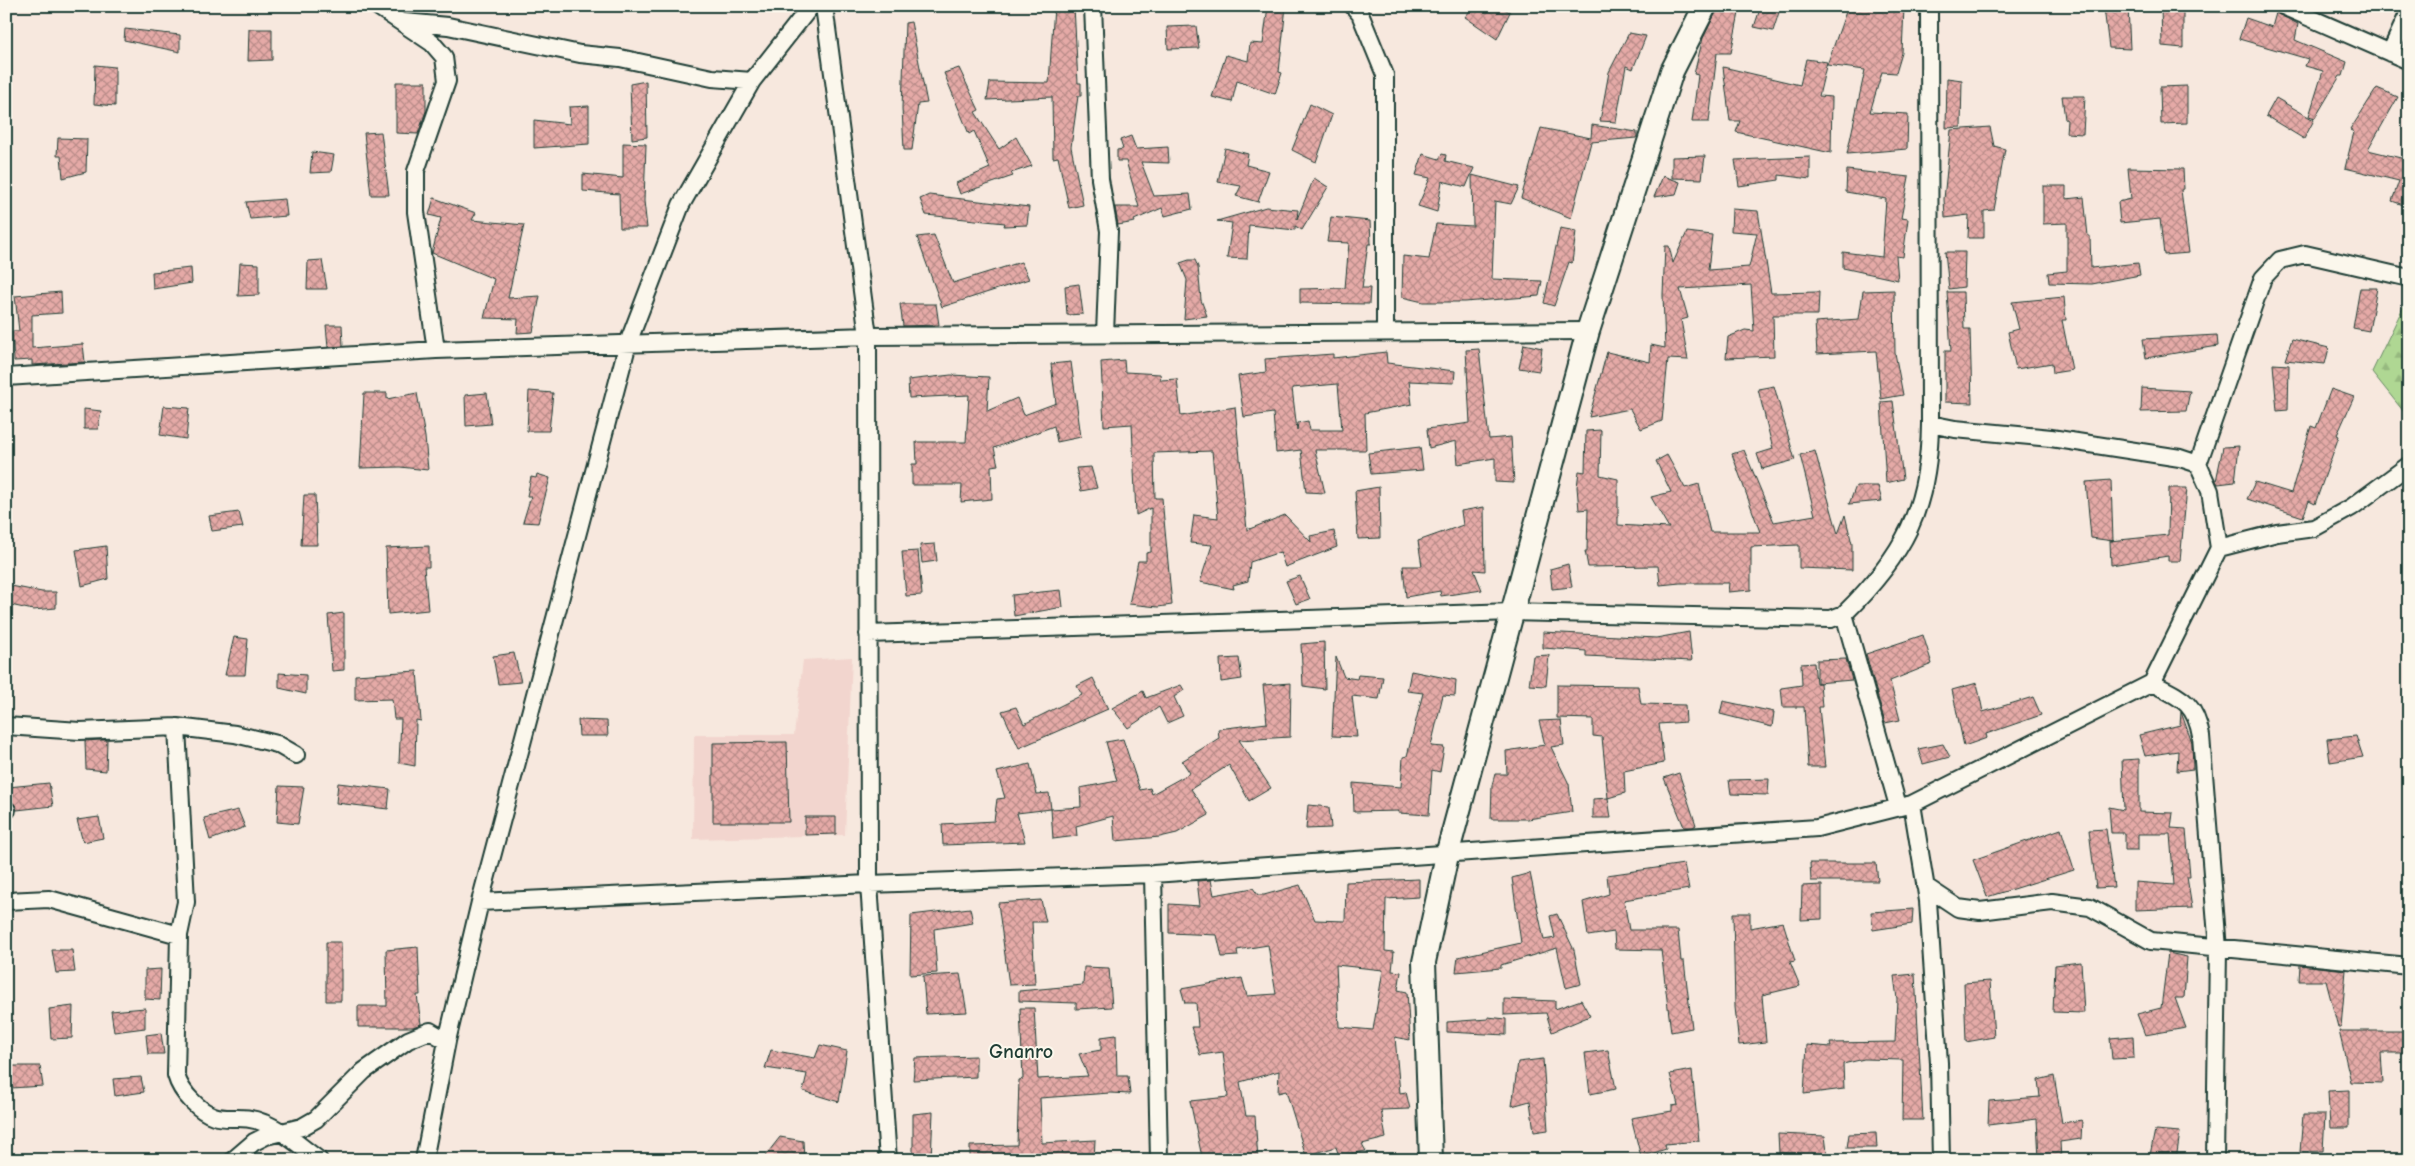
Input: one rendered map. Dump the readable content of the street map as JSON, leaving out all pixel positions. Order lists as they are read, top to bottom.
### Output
{
  "districts": ["Gnanro"]
}
